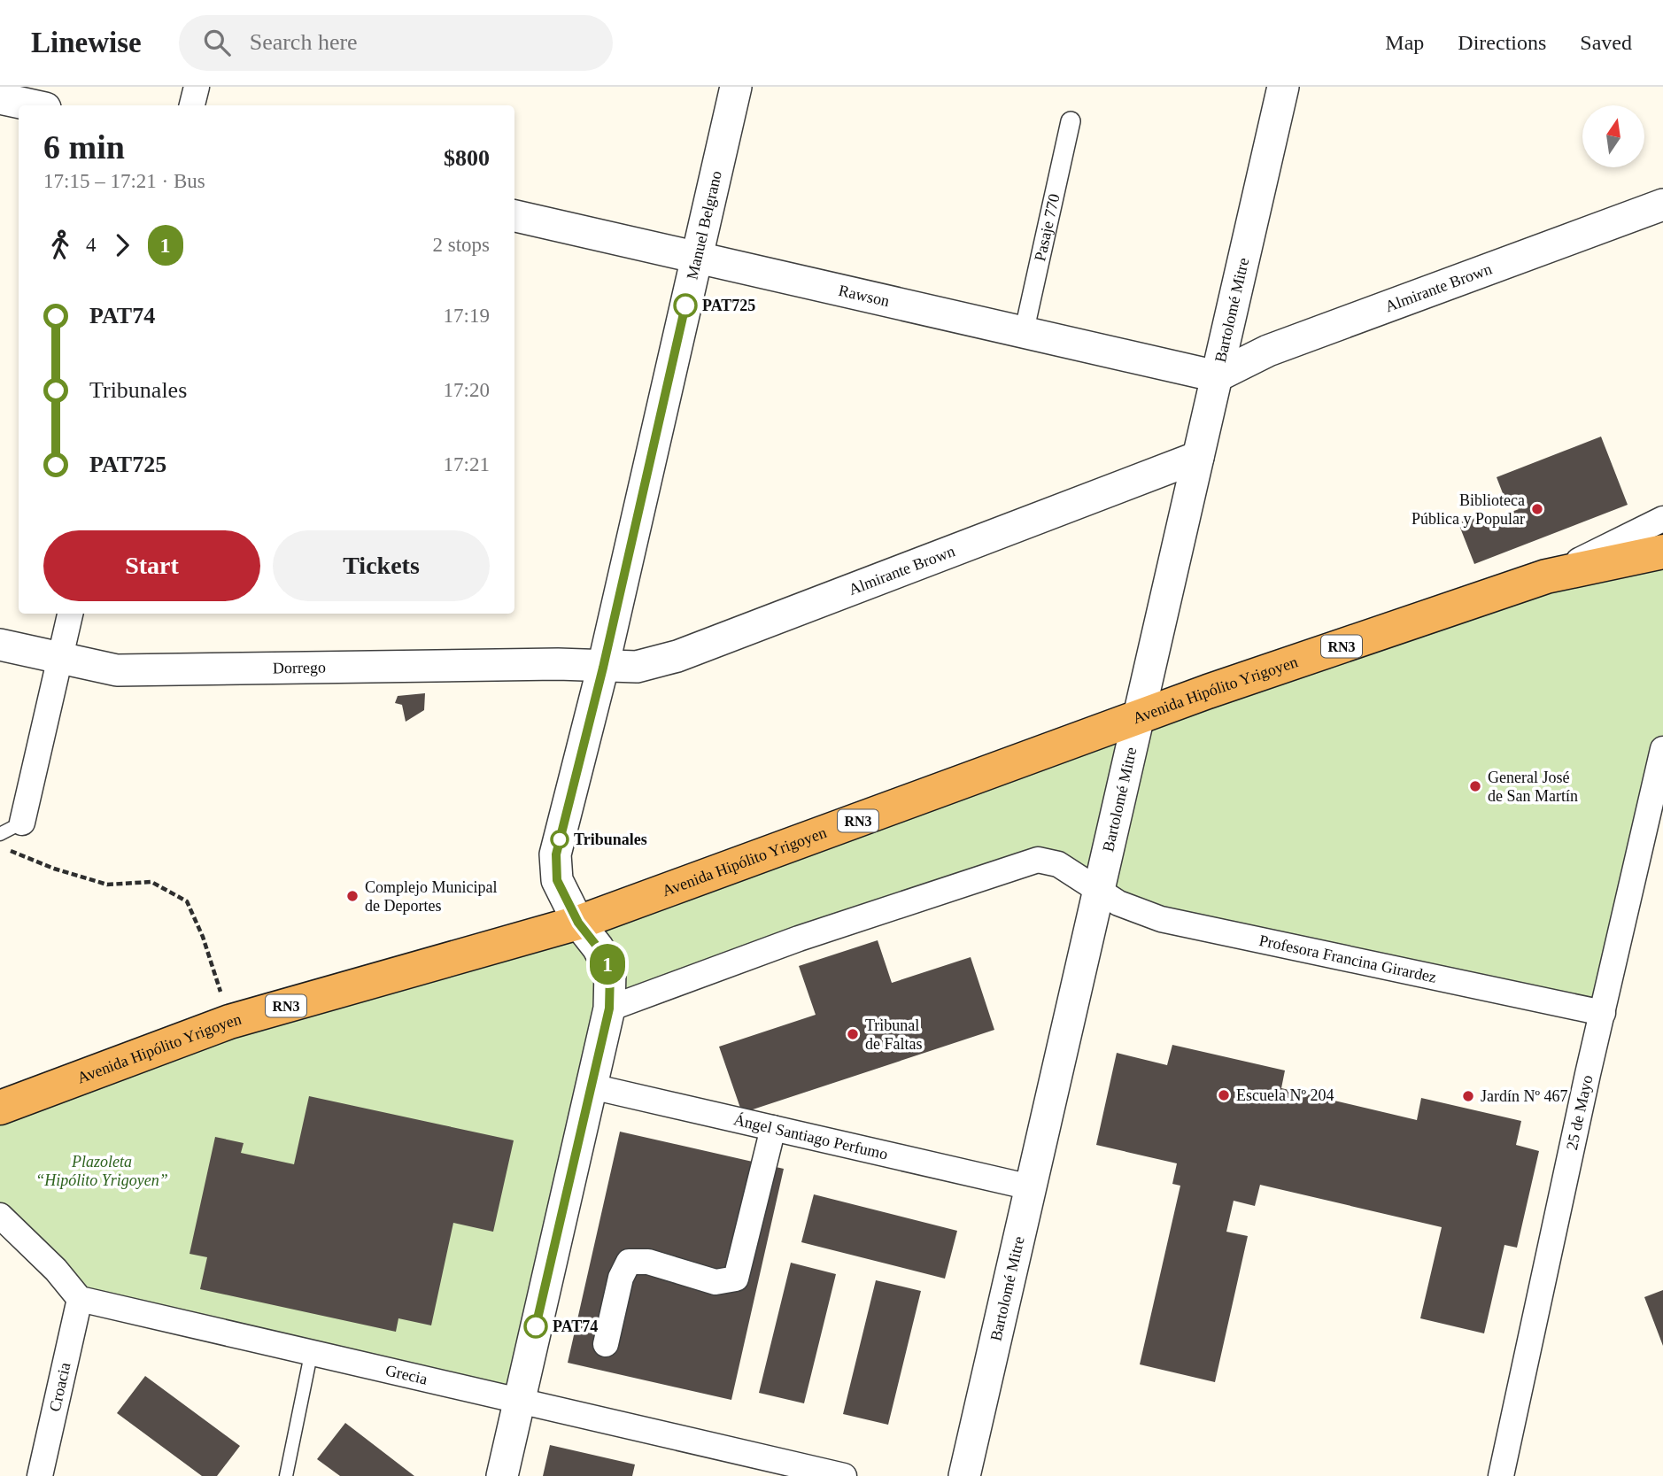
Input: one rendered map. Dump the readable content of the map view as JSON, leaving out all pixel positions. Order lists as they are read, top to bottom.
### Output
{
  "streets": {
    "highway": ["RN3", "Avenida Hipólito Yrigoyen"],
    "street": [
      "Manuel Belgrano",
      "Pasaje 770",
      "Almirante Brown",
      "Rawson",
      "Bartolomé Mitre",
      "Dorrego",
      "Profesora Francina Girardez",
      "25 de Mayo",
      "Ángel Santiago Perfumo",
      "Grecia",
      "Croacia"
    ]
  },
  "crossings": [
    ["Manuel Belgrano", "Almirante Brown"],
    ["Manuel Belgrano", "Rawson"],
    ["Manuel Belgrano", "Dorrego"],
    ["Manuel Belgrano", "Avenida Hipólito Yrigoyen"],
    ["Manuel Belgrano", "Profesora Francina Girardez"],
    ["Manuel Belgrano", "Ángel Santiago Perfumo"],
    ["Manuel Belgrano", "Grecia"],
    ["Pasaje 770", "Rawson"],
    ["Almirante Brown", "Rawson"],
    ["Almirante Brown", "Bartolomé Mitre"],
    ["Almirante Brown", "Dorrego"],
    ["Rawson", "Bartolomé Mitre"],
    ["Bartolomé Mitre", "Avenida Hipólito Yrigoyen"],
    ["Bartolomé Mitre", "Profesora Francina Girardez"],
    ["Bartolomé Mitre", "Ángel Santiago Perfumo"],
    ["Profesora Francina Girardez", "25 de Mayo"],
    ["Grecia", "Croacia"]
  ],
  "parks": ["Plazoleta “Hipólito Yrigoyen”"],
  "places": [
    "PAT725",
    "Biblioteca Pública y Popular",
    "General José de San Martín",
    "Tribunales",
    "Complejo Municipal de Deportes",
    "Tribunal de Faltas",
    "Escuela Nº 204",
    "Jardín Nº 467",
    "PAT74"
  ],
  "lines": ["bus line 1"],
  "north": "top",
  "page": {
    "header": "Linewise",
    "search": "Search here",
    "nav": ["Map", "Directions", "Saved"],
    "on_map": "1",
    "heading": ["6 min", "17:15 – 17:21 · Bus", "$800"],
    "legs": ["4", "1", "2 stops"],
    "list": [
      {
        "name": "PAT74",
        "value": "17:19"
      },
      {
        "name": "Tribunales",
        "value": "17:20"
      },
      {
        "name": "PAT725",
        "value": "17:21"
      }
    ],
    "buttons": ["Start", "Tickets"]
  }
}
